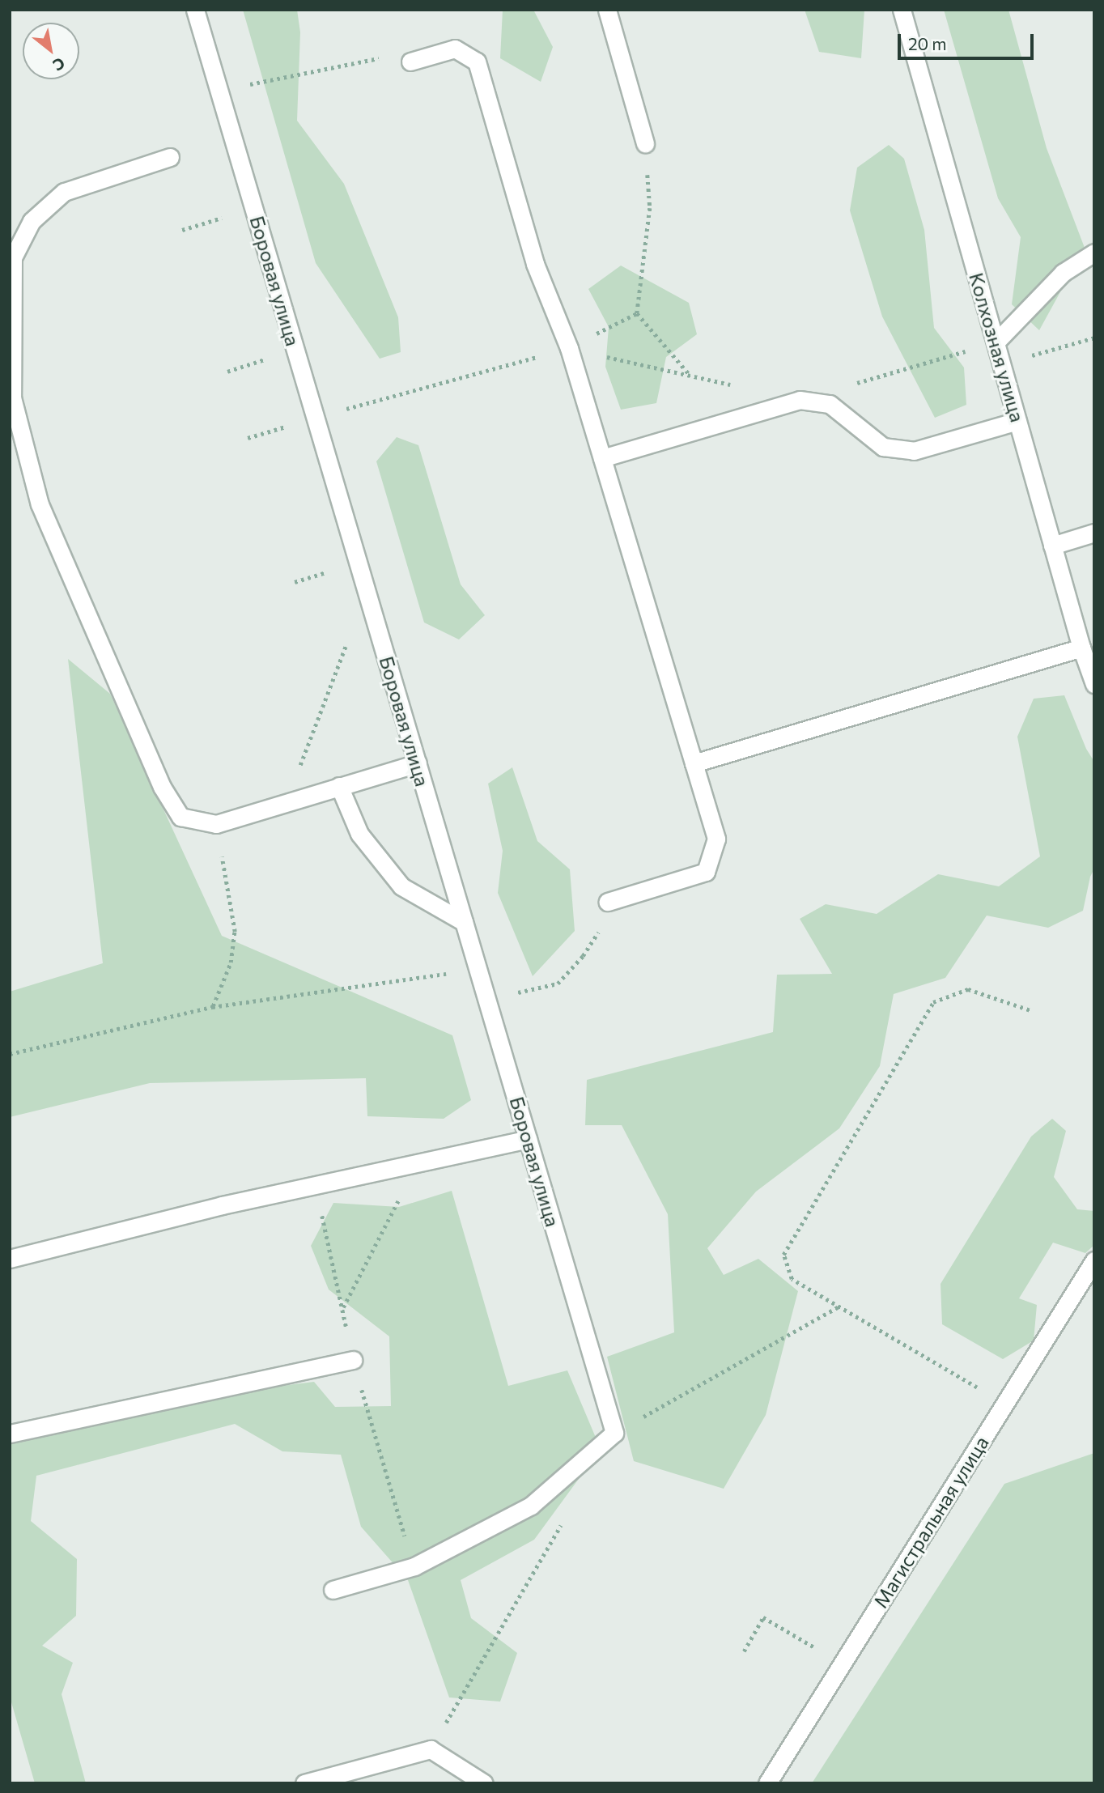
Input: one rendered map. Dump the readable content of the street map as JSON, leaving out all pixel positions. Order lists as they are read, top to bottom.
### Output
{
  "streets": {
    "street": ["Боровая улица", "Колхозная улица", "Магистральная улица"]
  },
  "scale_bar": "20 m",
  "north": "bottom right"
}
